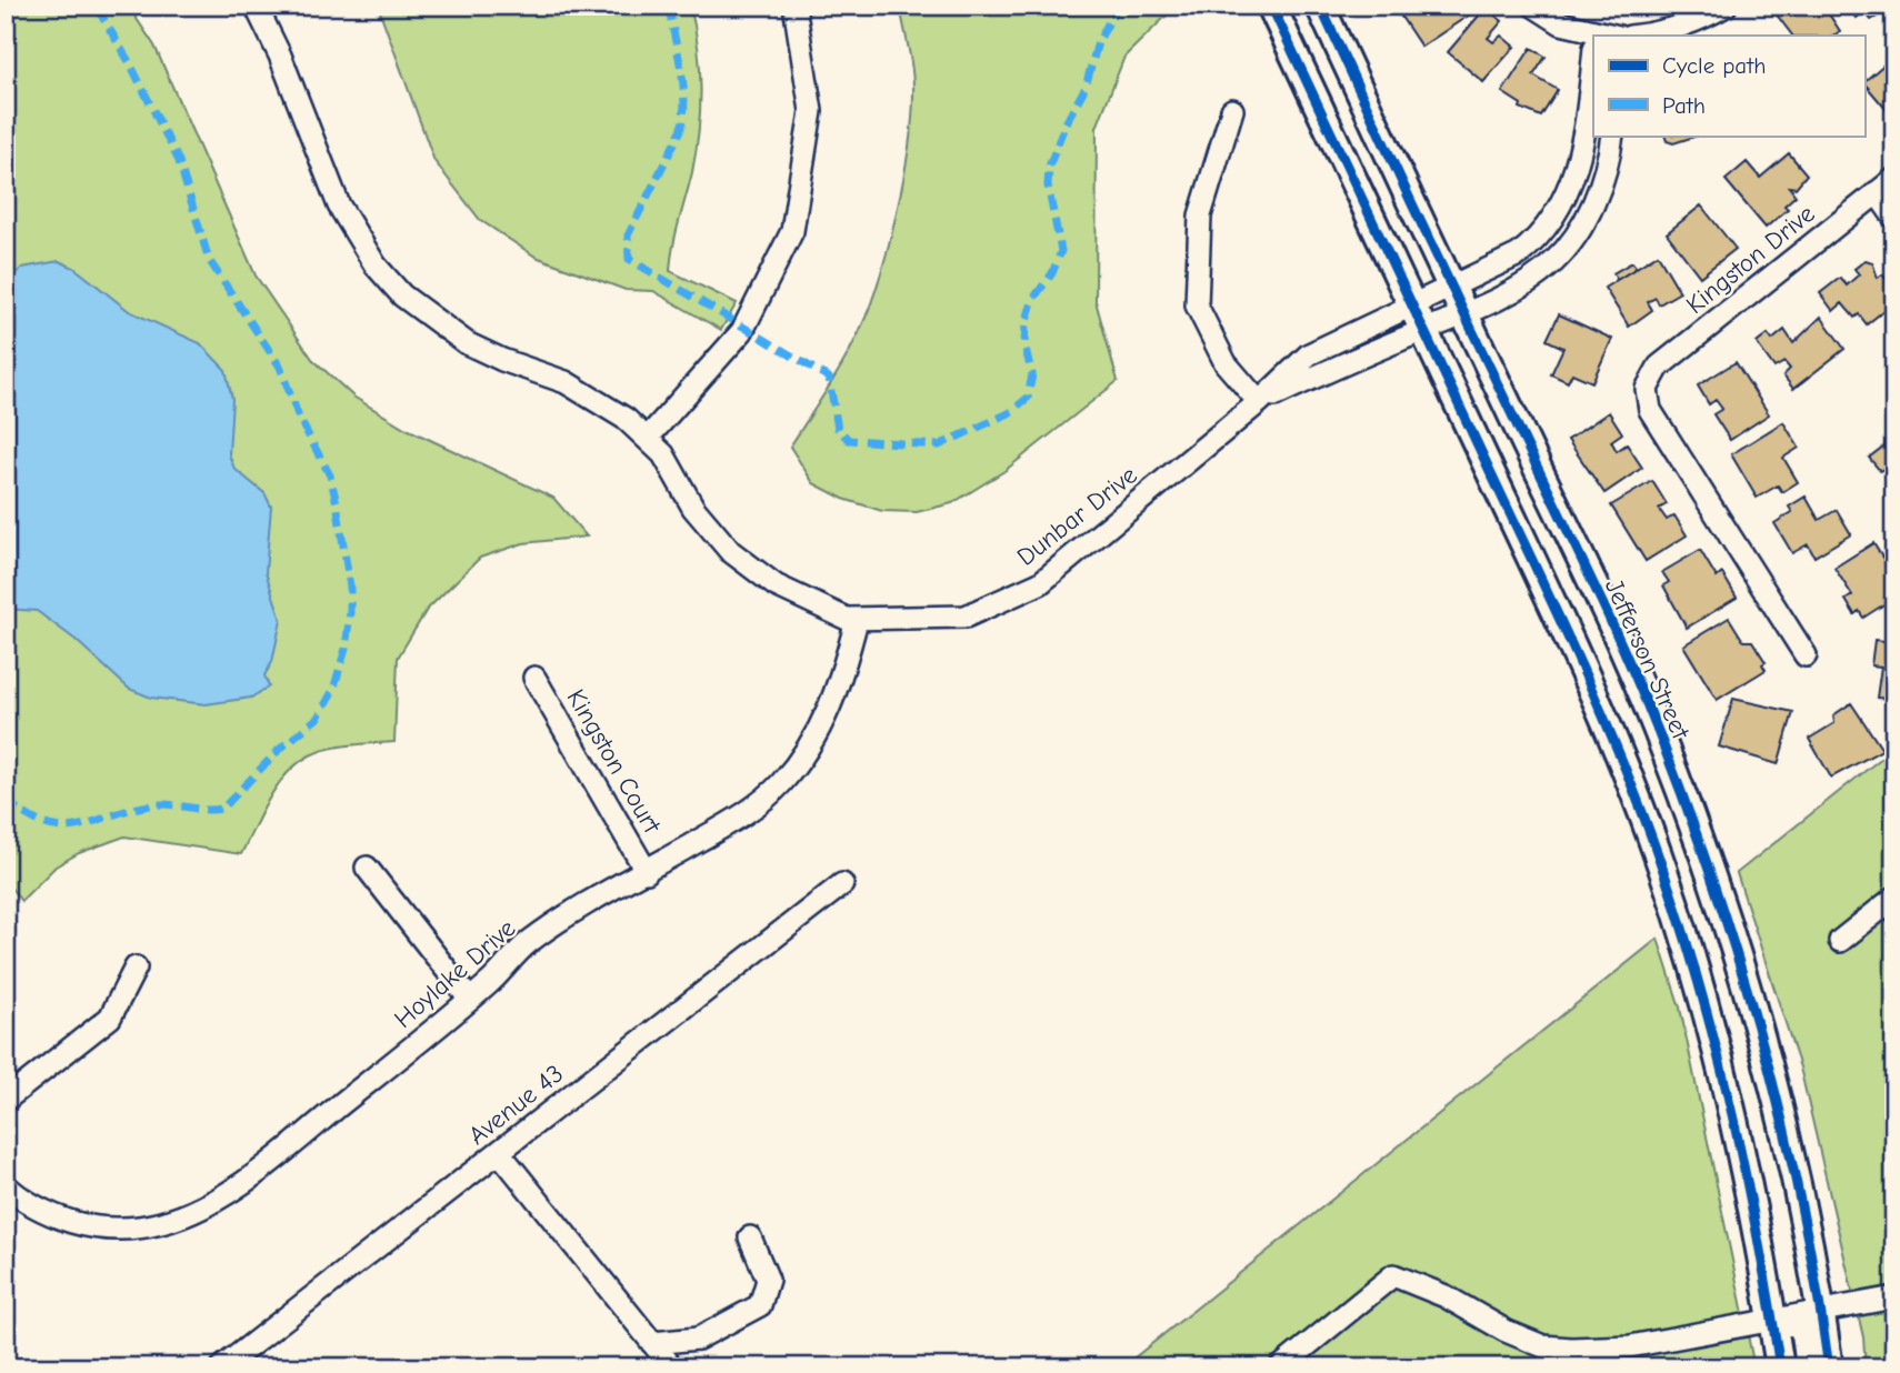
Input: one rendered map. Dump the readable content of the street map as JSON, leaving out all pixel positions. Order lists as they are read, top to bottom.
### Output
{
  "streets": {
    "main road": ["Jefferson Street"],
    "street": [
      "Kingston Drive",
      "Dunbar Drive",
      "Kingston Court",
      "Hoylake Drive",
      "Avenue 43"
    ]
  },
  "crossings": [
    ["Dunbar Drive", "Jefferson Street"],
    ["Dunbar Drive", "Hoylake Drive"],
    ["Kingston Court", "Hoylake Drive"]
  ],
  "legend": ["Cycle path", "Path"]
}
